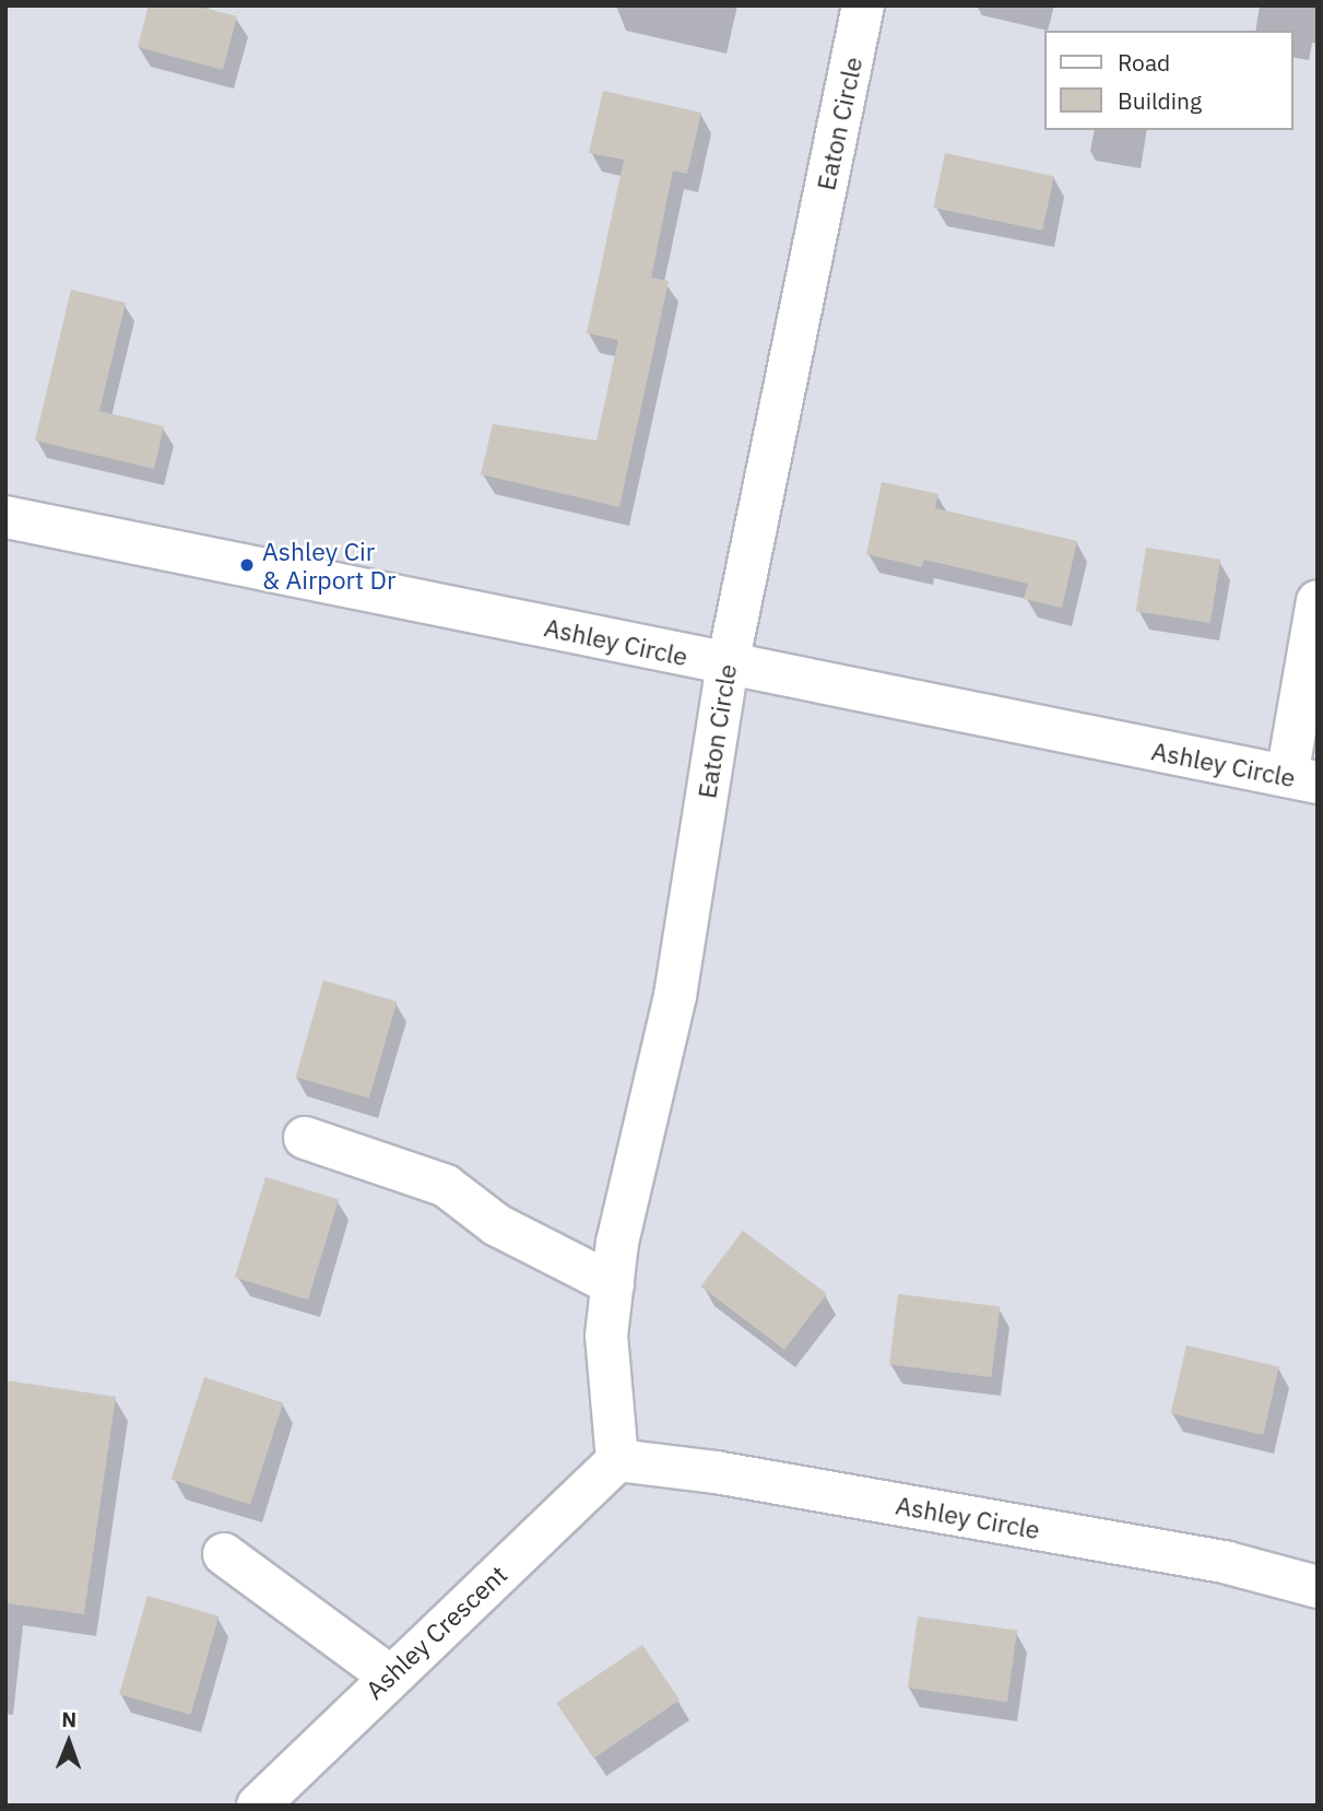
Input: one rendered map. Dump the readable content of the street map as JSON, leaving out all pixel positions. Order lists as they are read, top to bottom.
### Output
{
  "streets": {
    "street": ["Eaton Circle", "Ashley Circle", "Ashley Crescent"]
  },
  "crossings": [
    ["Eaton Circle", "Ashley Circle"],
    ["Eaton Circle", "Ashley Crescent"],
    ["Ashley Circle", "Ashley Crescent"]
  ],
  "places": ["Ashley Cir & Airport Dr"],
  "legend": ["Road", "Building"],
  "north": "top"
}
